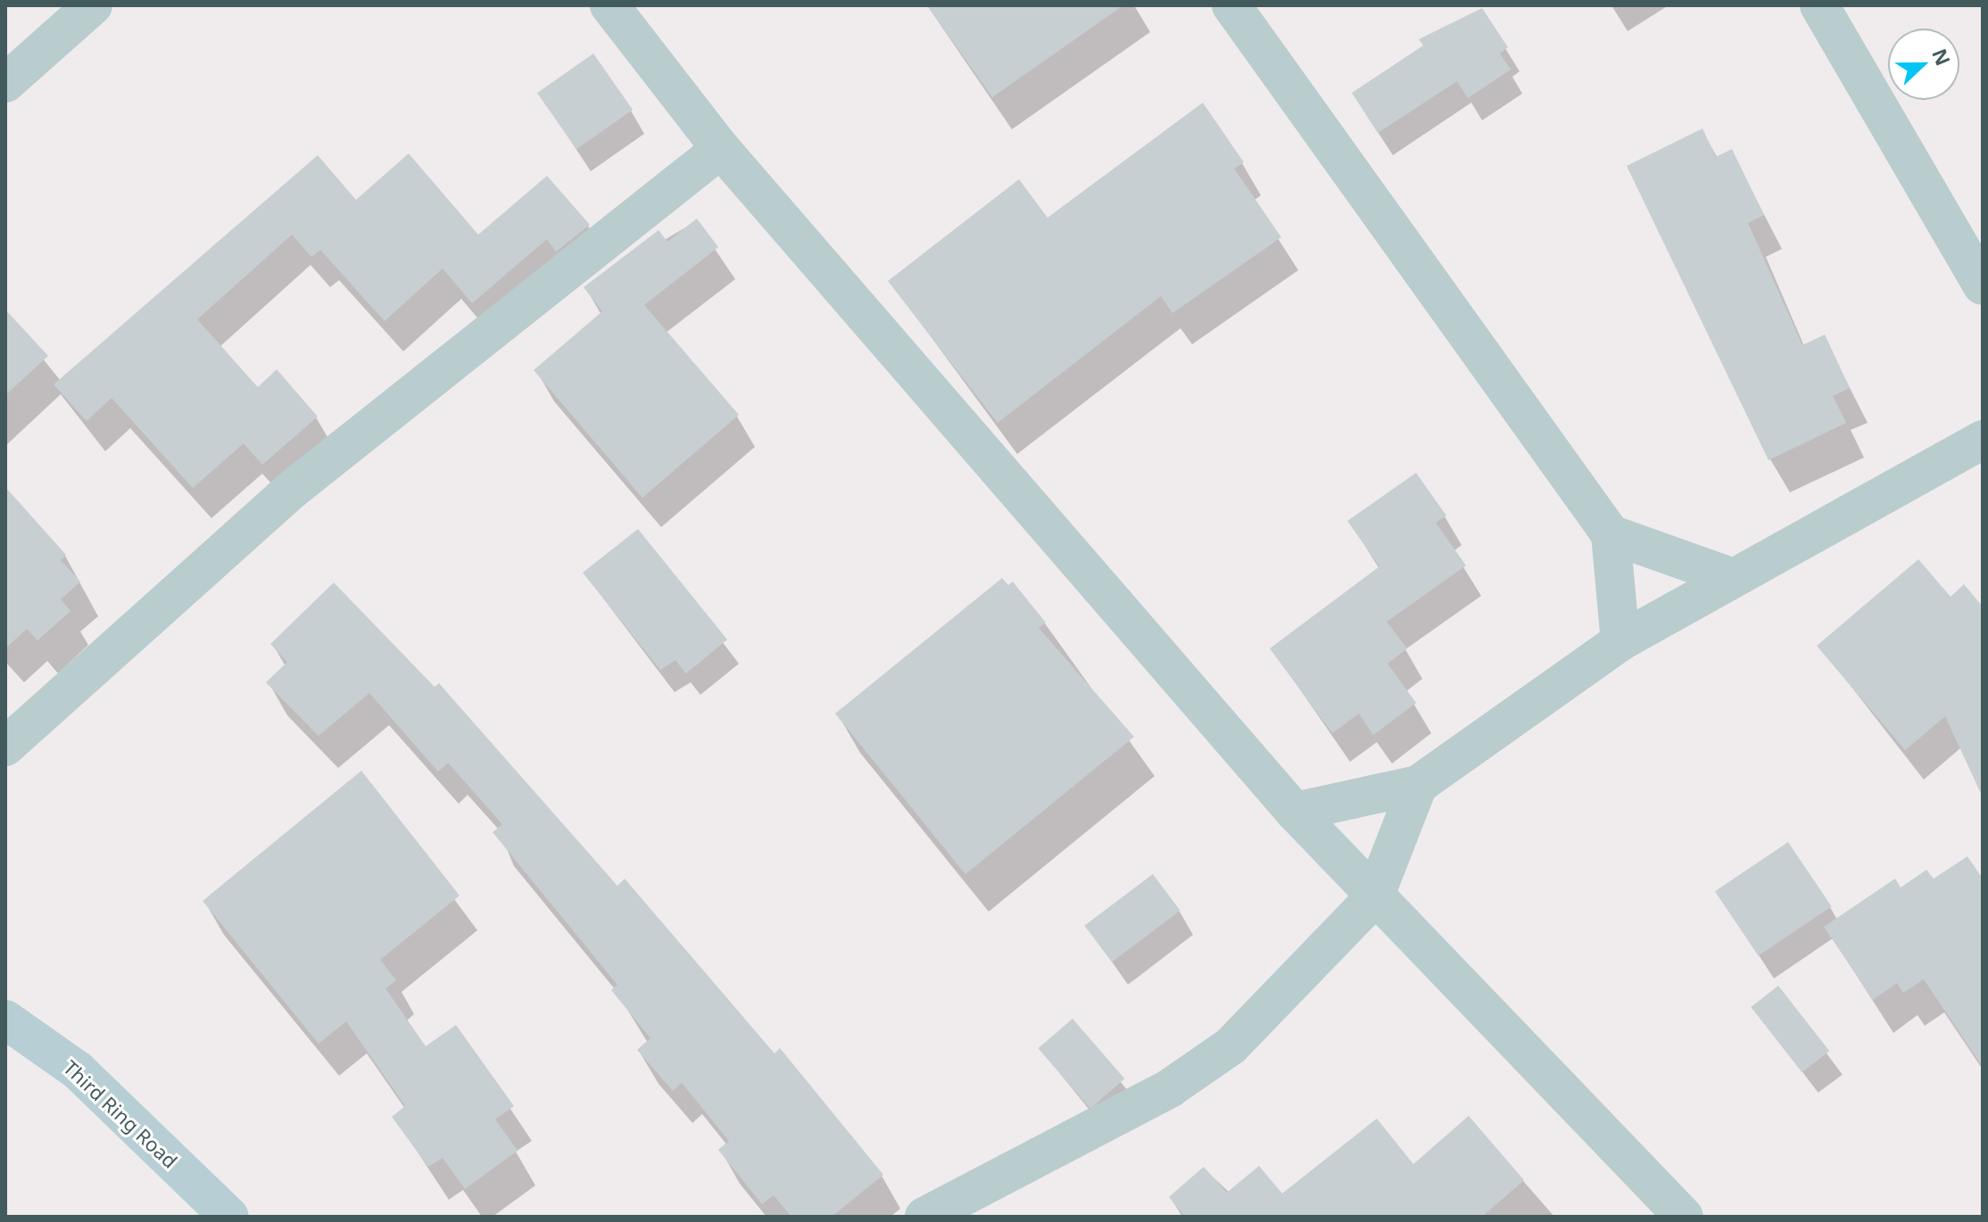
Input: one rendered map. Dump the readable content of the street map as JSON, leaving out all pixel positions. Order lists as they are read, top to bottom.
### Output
{
  "streets": {
    "street": ["Third Ring Road"]
  },
  "north": "right"
}
